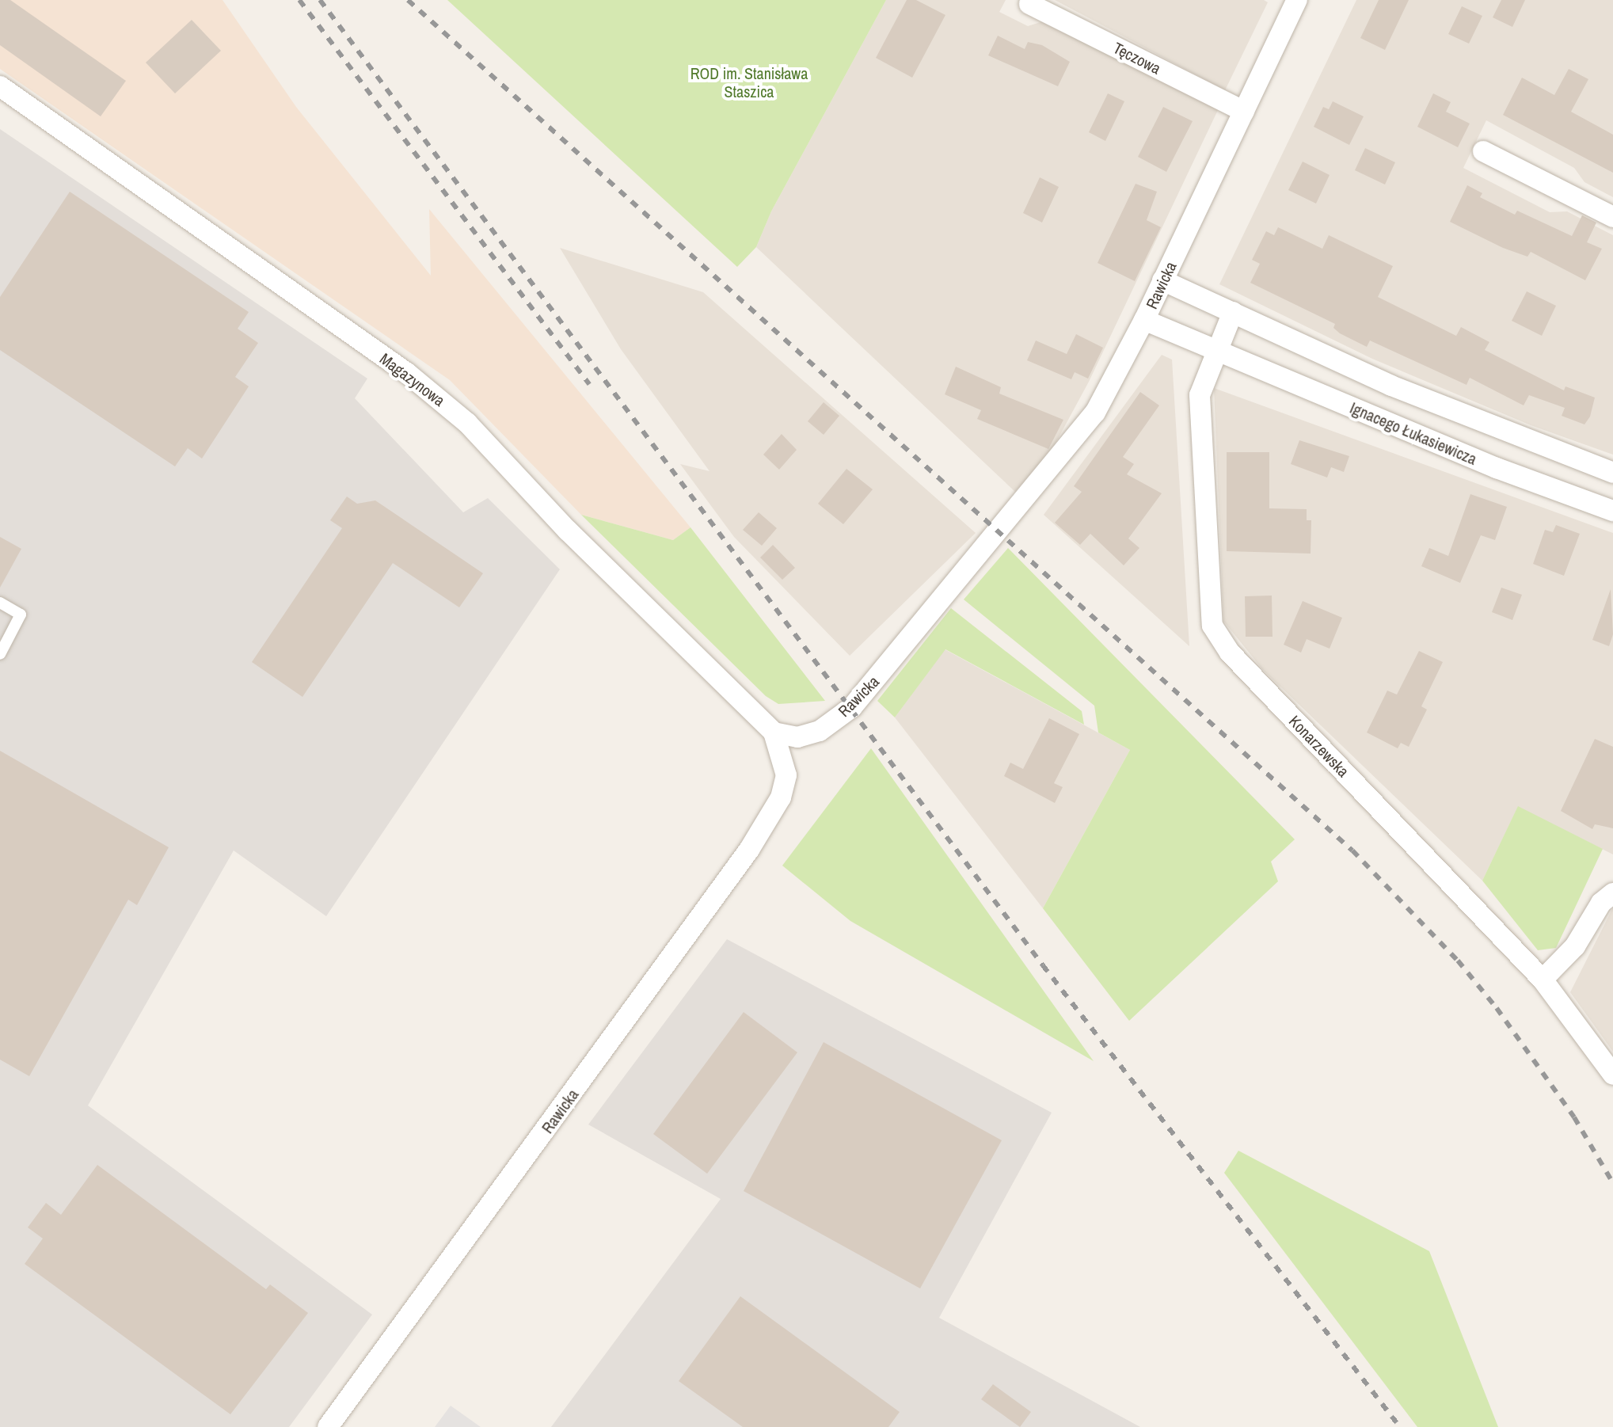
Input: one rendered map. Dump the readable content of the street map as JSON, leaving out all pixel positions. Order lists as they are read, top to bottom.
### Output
{
  "streets": {
    "street": [
      "Tęczowa",
      "Rawicka",
      "Magazynowa",
      "Ignacego Łukasiewicza",
      "Konarzewska"
    ]
  },
  "crossings": [
    ["Tęczowa", "Rawicka"],
    ["Rawicka", "Magazynowa"],
    ["Rawicka", "Ignacego Łukasiewicza"],
    ["Ignacego Łukasiewicza", "Konarzewska"]
  ],
  "parks": ["ROD im. Stanisława Staszica"]
}
